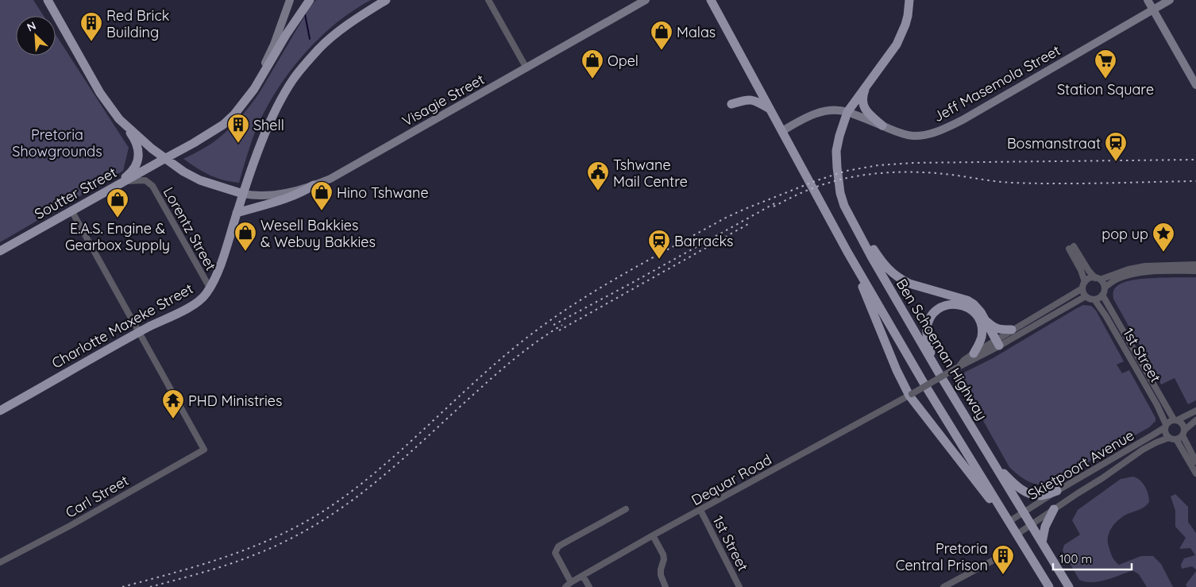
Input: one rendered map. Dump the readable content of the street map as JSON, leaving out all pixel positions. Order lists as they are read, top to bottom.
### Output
{
  "streets": {
    "main road": ["Soutter Street", "Charlotte Maxeke Street", "Ben Schoeman Highway"],
    "street": [
      "Jeff Masemola Street",
      "Visagie Street",
      "Lorentz Street",
      "1st Street",
      "Skietpoort Avenue",
      "Dequar Road",
      "Carl Street"
    ]
  },
  "crossings": [
    ["Jeff Masemola Street", "Ben Schoeman Highway"],
    ["Visagie Street", "Charlotte Maxeke Street"],
    ["Soutter Street", "Lorentz Street"],
    ["Lorentz Street", "Charlotte Maxeke Street"],
    ["Charlotte Maxeke Street", "Carl Street"],
    ["Ben Schoeman Highway", "Skietpoort Avenue"],
    ["1st Street", "Skietpoort Avenue"],
    ["1st Street", "Dequar Road"]
  ],
  "parks": ["Pretoria Showgrounds"],
  "places": {
    "building": ["Red Brick Building", "Shell", "Pretoria Central Prison"],
    "shop": [
      "Malas",
      "Opel",
      "Hino Tshwane",
      "E.A.S. Engine & Gearbox Supply",
      "Wesell Bakkies & Webuy Bakkies"
    ],
    "supermarket": ["Station Square"],
    "station": ["Bosmanstraat", "Barracks"],
    "public building": ["Tshwane Mail Centre"],
    "place": ["pop up"],
    "temple": ["PHD Ministries"]
  },
  "scale_bar": "100 m",
  "north": "top left"
}
